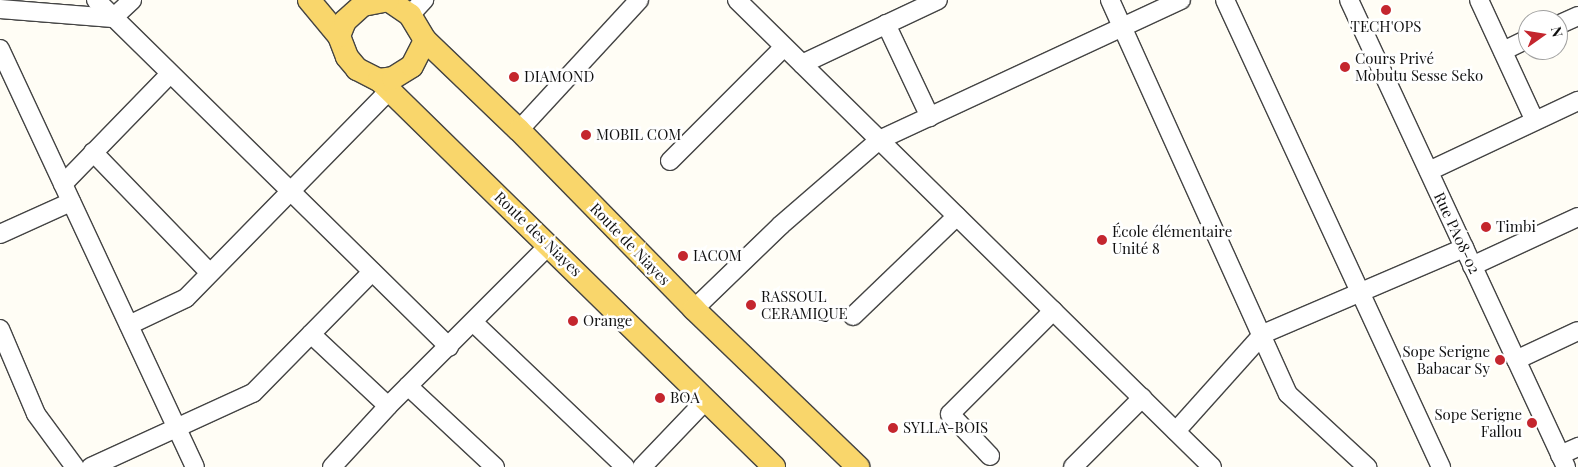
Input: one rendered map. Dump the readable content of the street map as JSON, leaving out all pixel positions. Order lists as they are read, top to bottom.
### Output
{
  "streets": {
    "main road": ["Route des Niayes", "Route de Niayes"],
    "street": ["Rue PA08-02"]
  },
  "crossings": [
    ["Route des Niayes", "Route de Niayes"]
  ],
  "places": [
    "TECH'OPS",
    "Cours Privé Mobutu Sesse Seko",
    "DIAMOND",
    "MOBIL COM",
    "Timbi",
    "École élémentaire Unité 8",
    "IACOM",
    "RASSOUL CERAMIQUE",
    "Orange",
    "Sope Serigne Babacar Sy",
    "BOA",
    "Sope Serigne Fallou",
    "SYLLA-BOIS"
  ],
  "north": "right"
}
